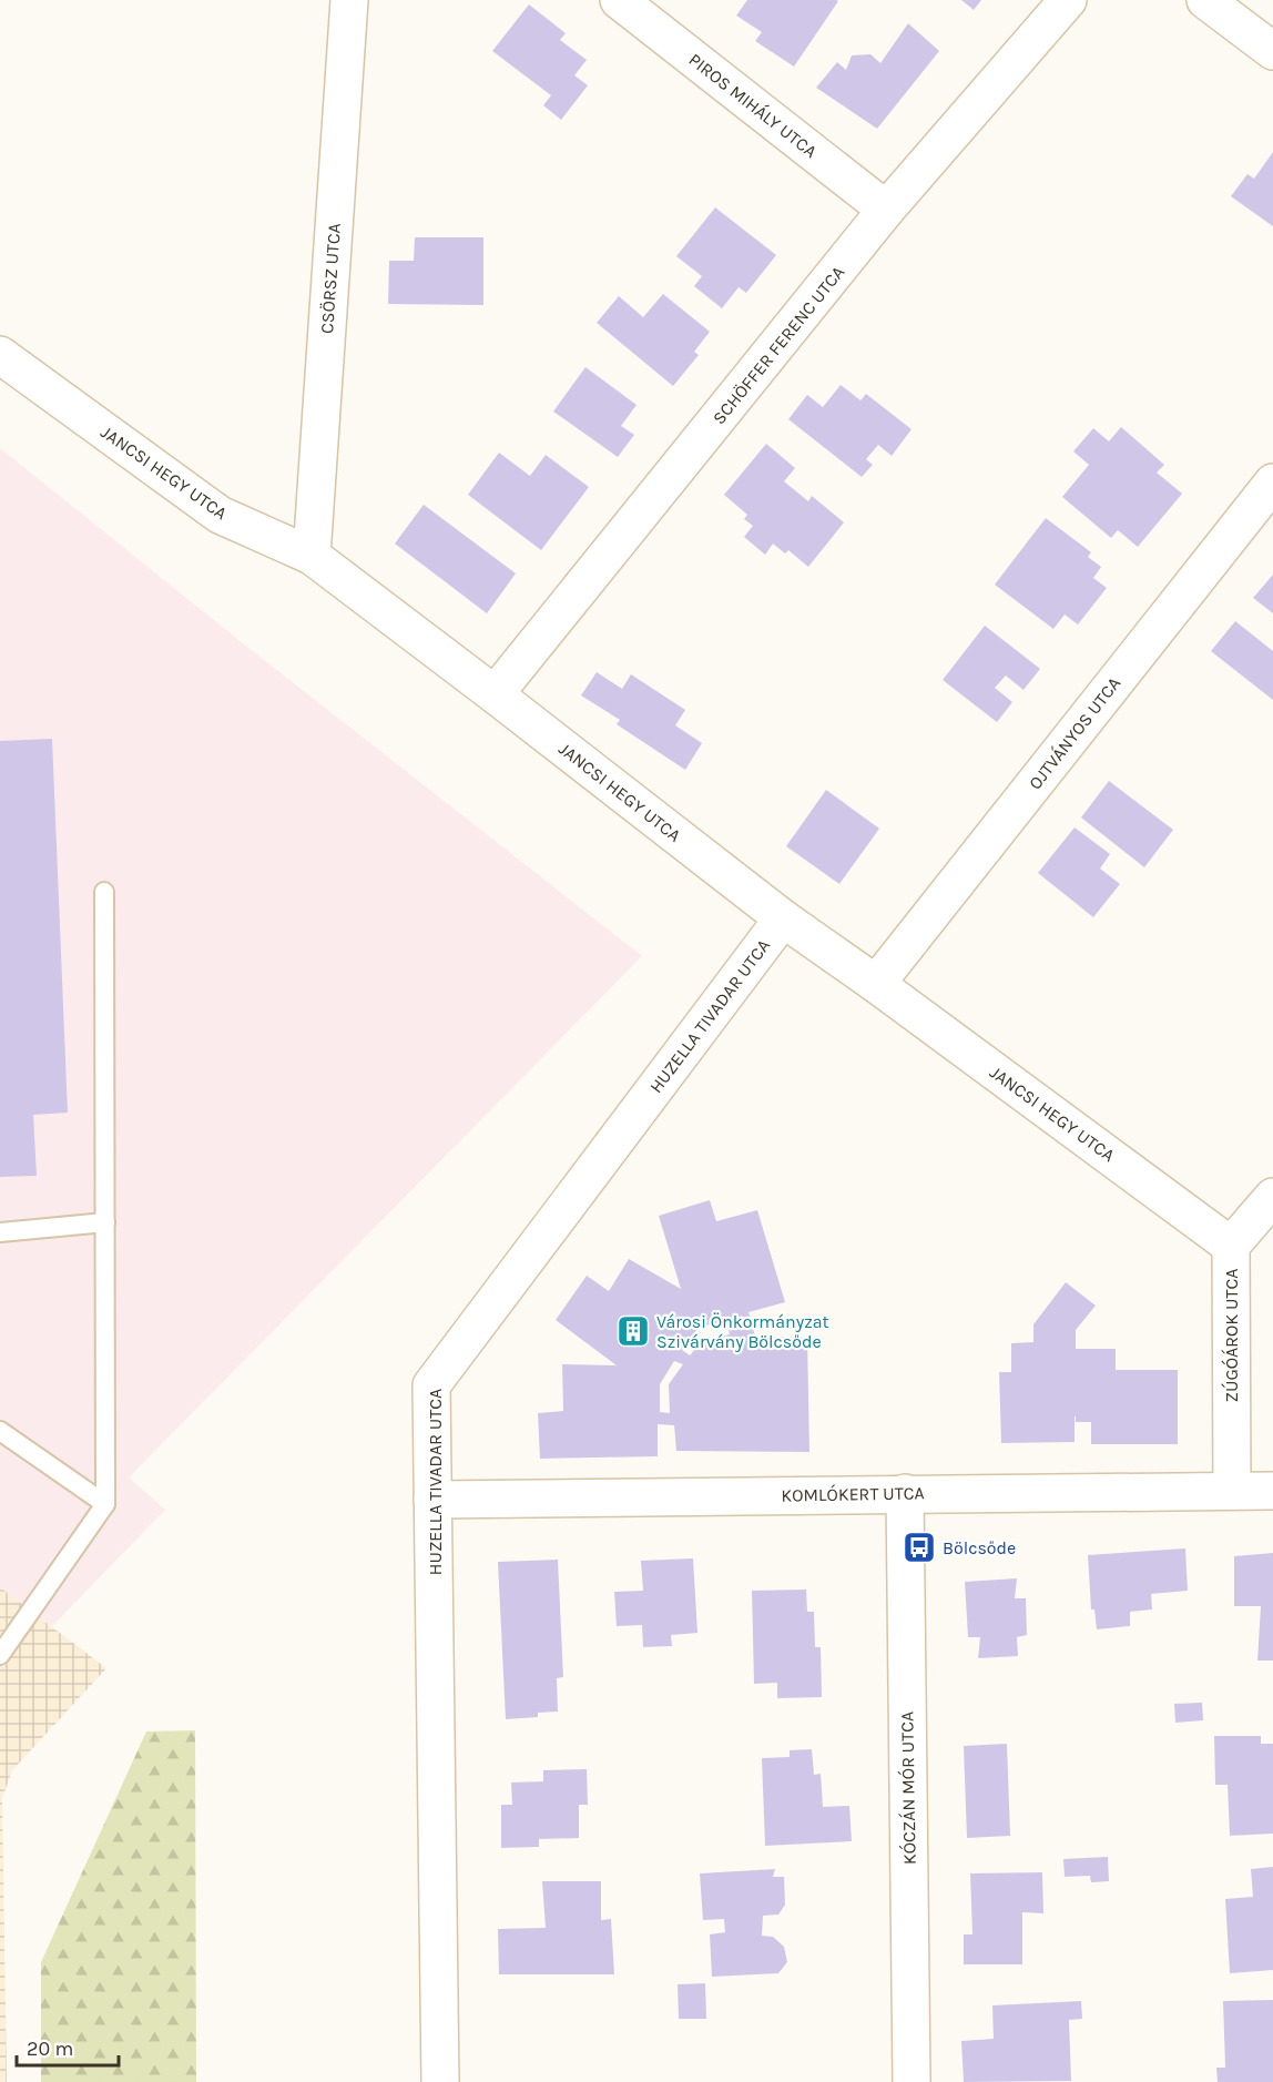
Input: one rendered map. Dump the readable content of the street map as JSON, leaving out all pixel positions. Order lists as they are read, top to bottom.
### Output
{
  "streets": {
    "street": [
      "PIROS MIHÁLY UTCA",
      "CSÖRSZ UTCA",
      "SCHÖFFER FERENC UTCA",
      "JANCSI HEGY UTCA",
      "OJTVÁNYOS UTCA",
      "HUZELLA TIVADAR UTCA",
      "ZÚGÓÁROK UTCA",
      "KOMLÓKERT UTCA",
      "KÓCZÁN MÓR UTCA"
    ]
  },
  "crossings": [
    ["PIROS MIHÁLY UTCA", "SCHÖFFER FERENC UTCA"],
    ["CSÖRSZ UTCA", "JANCSI HEGY UTCA"],
    ["SCHÖFFER FERENC UTCA", "JANCSI HEGY UTCA"],
    ["JANCSI HEGY UTCA", "OJTVÁNYOS UTCA"],
    ["JANCSI HEGY UTCA", "HUZELLA TIVADAR UTCA"],
    ["JANCSI HEGY UTCA", "ZÚGÓÁROK UTCA"],
    ["HUZELLA TIVADAR UTCA", "KOMLÓKERT UTCA"],
    ["ZÚGÓÁROK UTCA", "KOMLÓKERT UTCA"],
    ["KOMLÓKERT UTCA", "KÓCZÁN MÓR UTCA"]
  ],
  "places": {
    "building": ["Városi Önkormányzat Szivárvány Bölcsőde"],
    "bus stop": ["Bölcsőde"]
  },
  "scale_bar": "20 m"
}
